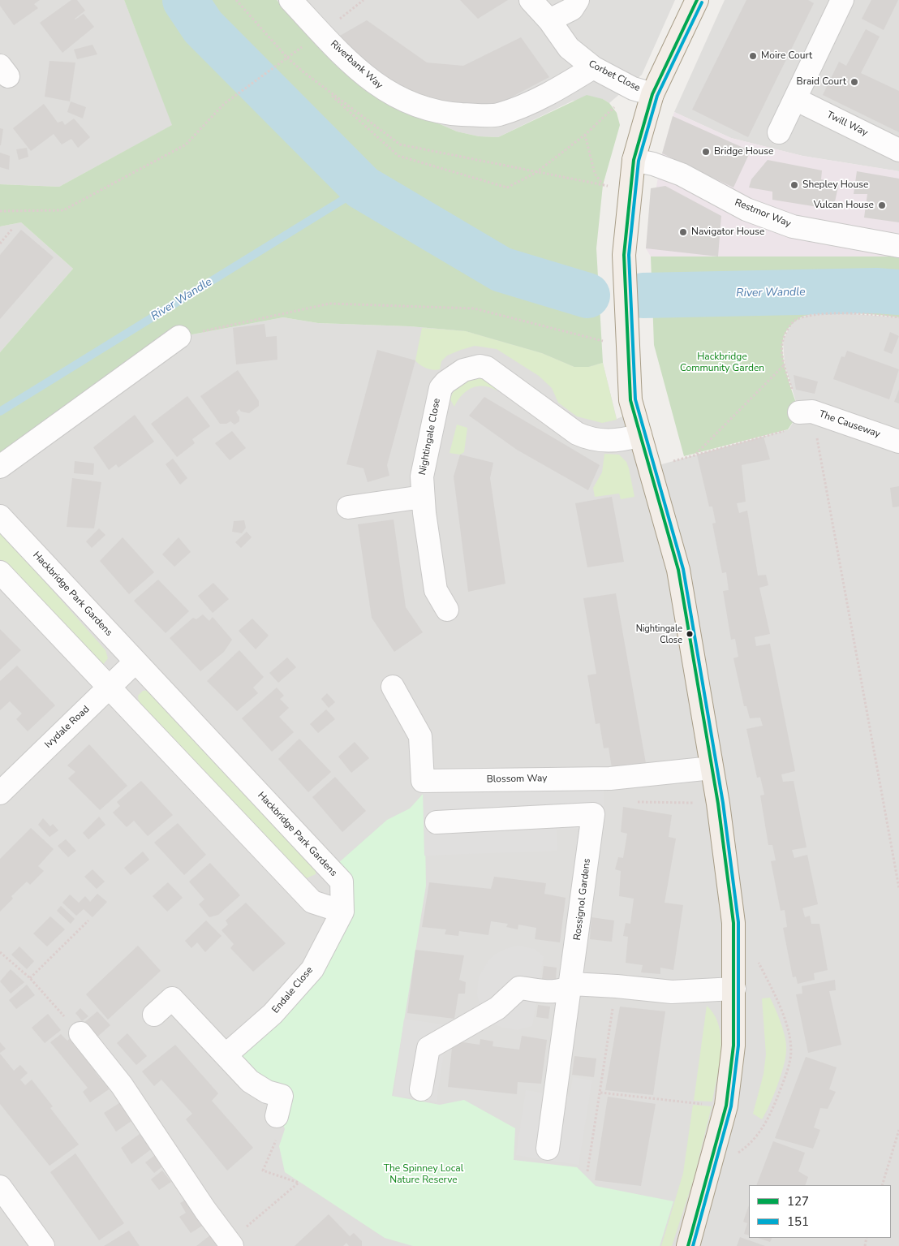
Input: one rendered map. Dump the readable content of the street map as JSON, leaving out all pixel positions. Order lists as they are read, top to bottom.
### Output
{
  "streets": {
    "street": [
      "Riverbank Way",
      "Corbet Close",
      "Twill Way",
      "Restmor Way",
      "The Causeway",
      "Nightingale Close",
      "Hackbridge Park Gardens",
      "Ivydale Road",
      "Blossom Way",
      "Rossignol Gardens",
      "Endale Close"
    ]
  },
  "crossings": [
    ["Riverbank Way", "Corbet Close"],
    ["Hackbridge Park Gardens", "Ivydale Road"],
    ["Hackbridge Park Gardens", "Endale Close"]
  ],
  "water": ["River Wandle"],
  "parks": ["Hackbridge Community Garden", "The Spinney Local Nature Reserve"],
  "places": [
    "Moire Court",
    "Braid Court",
    "Bridge House",
    "Shepley House",
    "Vulcan House",
    "Navigator House",
    "Nightingale Close"
  ],
  "lines": ["transit line 127", "transit line 151"],
  "legend": ["127", "151"]
}
